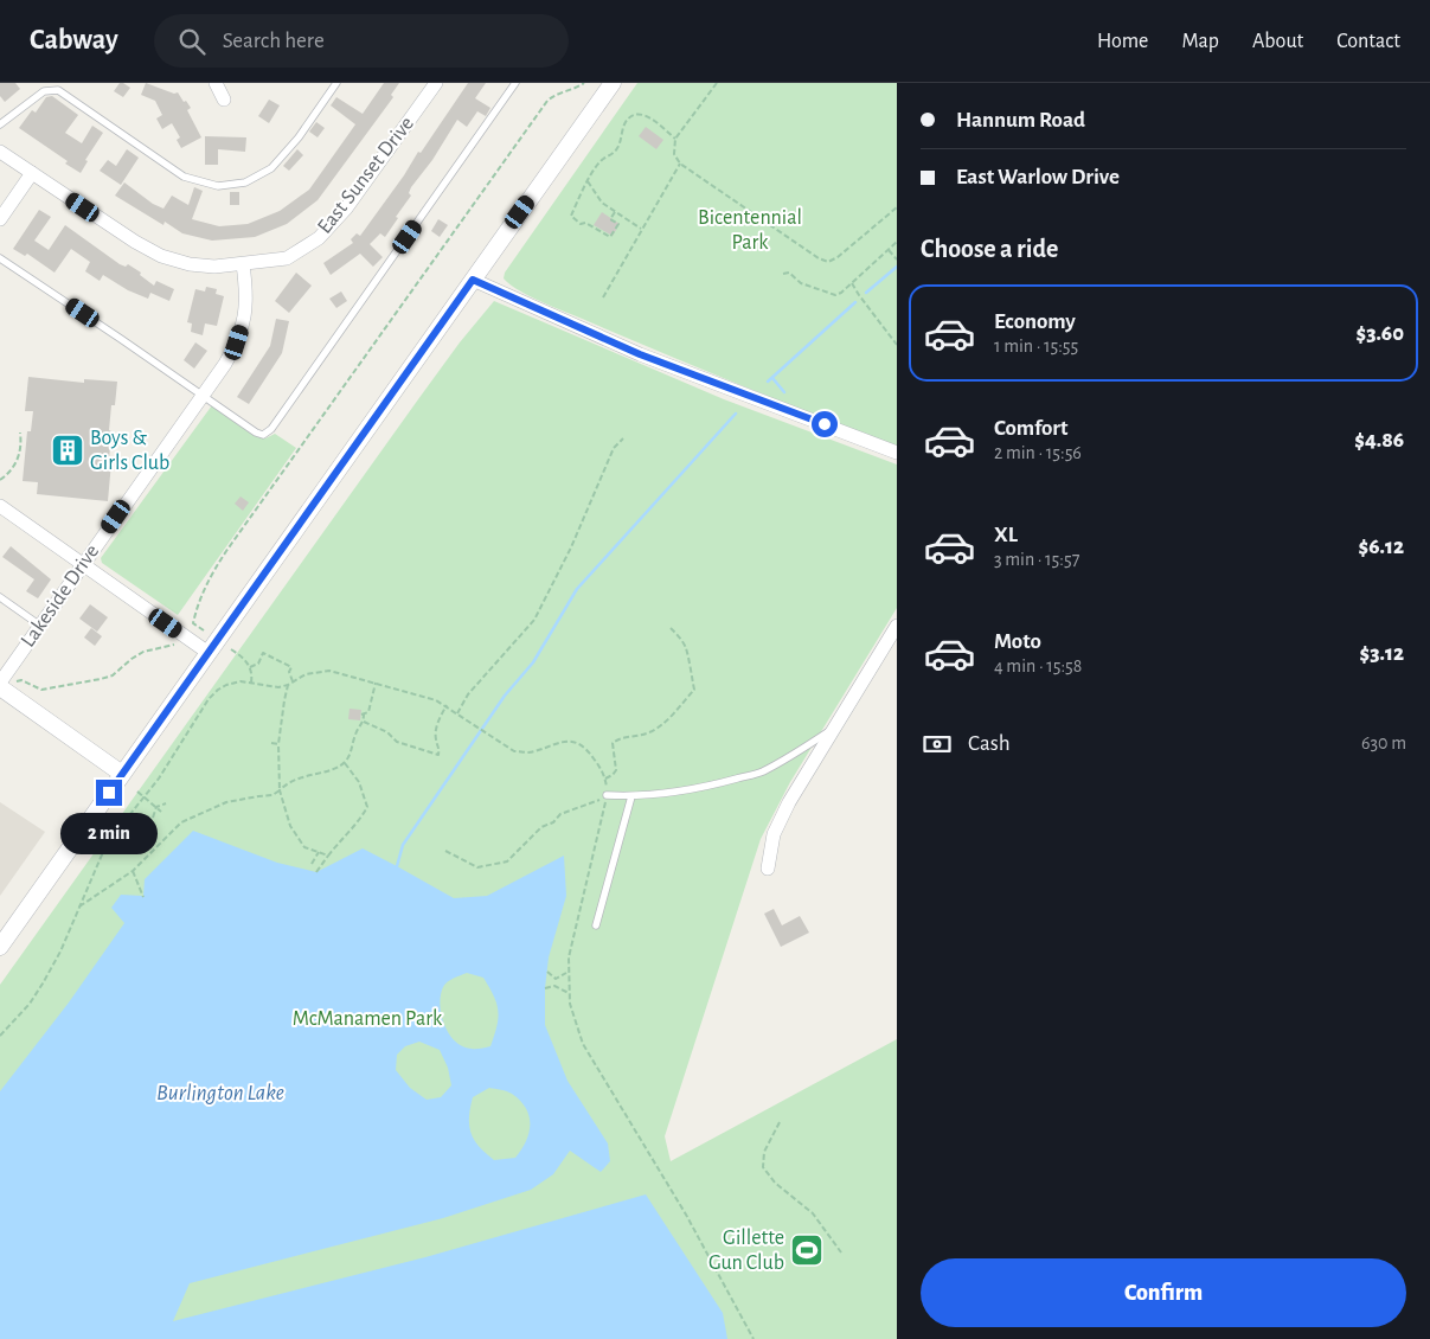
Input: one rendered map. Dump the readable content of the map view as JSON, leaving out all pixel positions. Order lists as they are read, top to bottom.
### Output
{
  "streets": {
    "street": ["East Sunset Drive", "Lakeside Drive"]
  },
  "crossings": [
    ["East Sunset Drive", "Lakeside Drive"]
  ],
  "water": ["Burlington Lake"],
  "parks": ["Bicentennial Park", "McManamen Park"],
  "places": {
    "building": ["Boys & Girls Club"],
    "sports": ["Gillette Gun Club"]
  },
  "page": {
    "header": "Cabway",
    "search": "Search here",
    "nav": [
      "Home",
      "Map",
      "About",
      "Contact"
    ],
    "banner": ["Hannum Road", "East Warlow Drive"],
    "heading": "Choose a ride",
    "list": [
      {
        "name": "Economy",
        "note": "1 min · 15:55",
        "value": "$3.60"
      },
      {
        "name": "Comfort",
        "note": "2 min · 15:56",
        "value": "$4.86"
      },
      {
        "name": "XL",
        "note": "3 min · 15:57",
        "value": "$6.12"
      },
      {
        "name": "Moto",
        "note": "4 min · 15:58",
        "value": "$3.12"
      }
    ],
    "pay": ["Cash", "630 m"],
    "bubble": "2 min",
    "buttons": "Confirm"
  }
}
